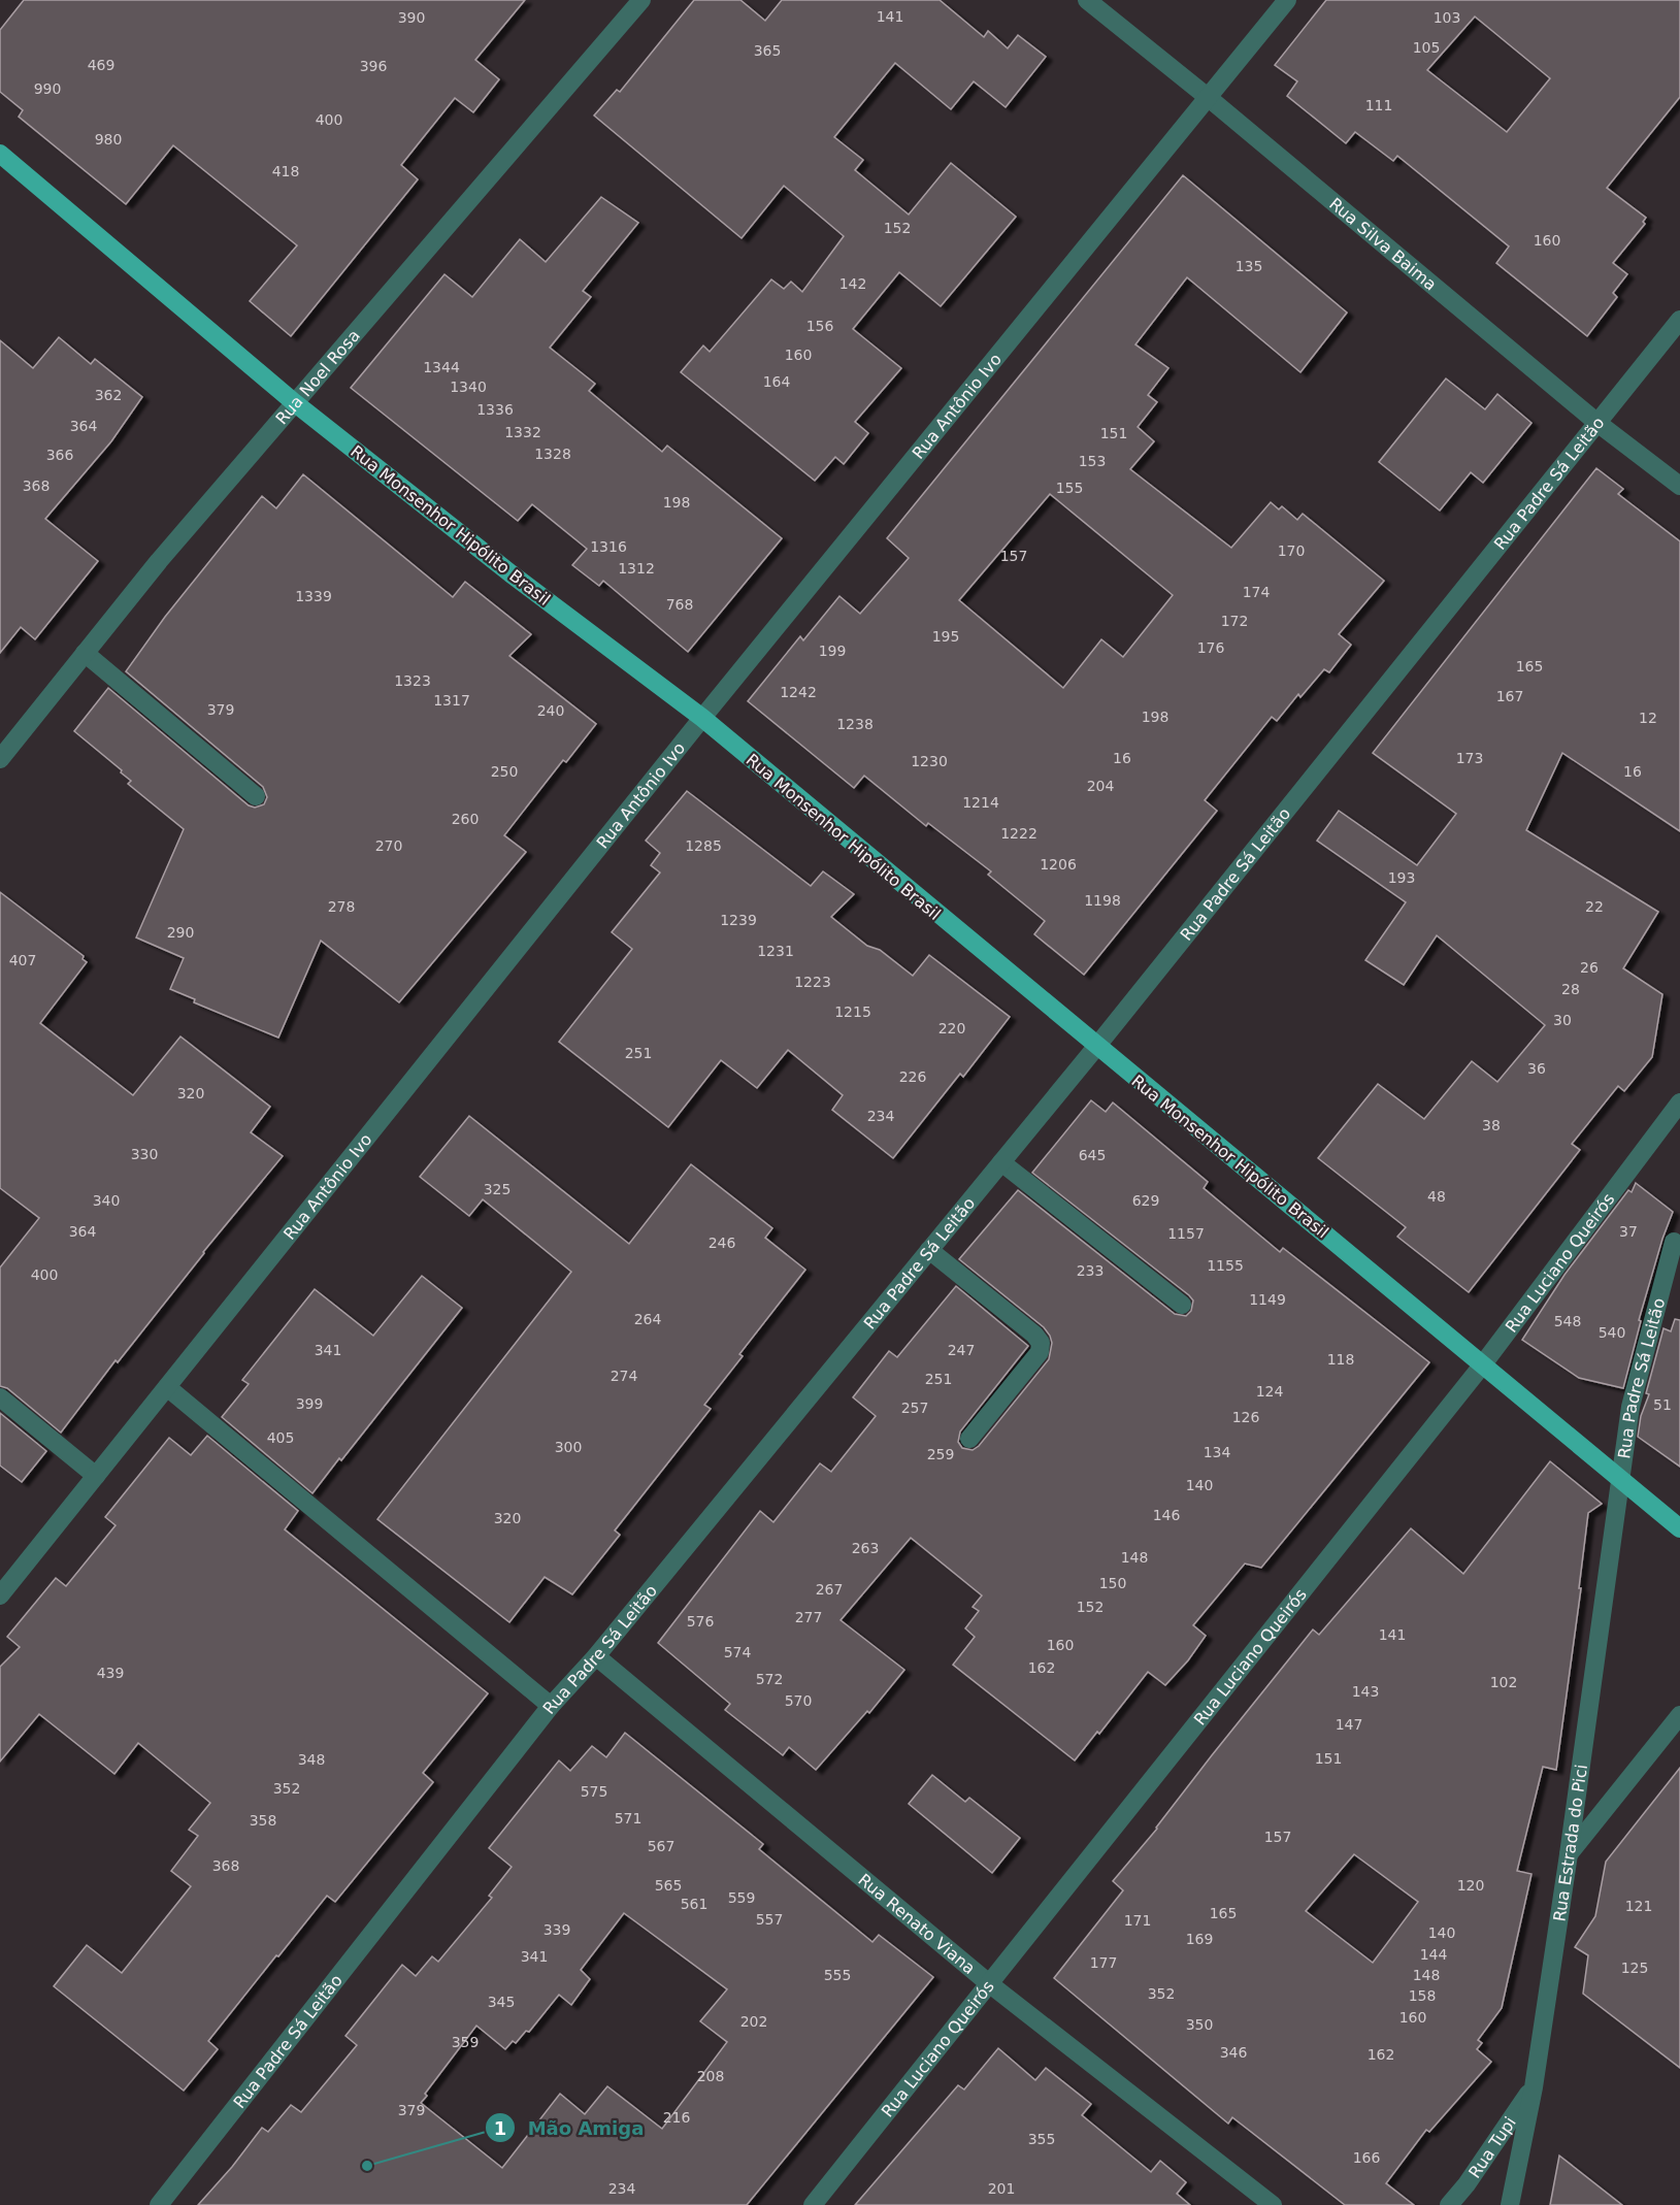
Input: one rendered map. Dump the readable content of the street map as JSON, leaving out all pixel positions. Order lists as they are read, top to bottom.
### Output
{
  "streets": {
    "main road": ["Rua Monsenhor Hipólito Brasil"],
    "street": [
      "Rua Silva Baima",
      "Rua Noel Rosa",
      "Rua Antônio Ivo",
      "Rua Padre Sá Leitão",
      "Rua Luciano Queirós",
      "Rua Estrada do Pici",
      "Rua Renato Viana",
      "Rua Tupi"
    ]
  },
  "crossings": [
    ["Rua Silva Baima", "Rua Antônio Ivo"],
    ["Rua Silva Baima", "Rua Padre Sá Leitão"],
    ["Rua Noel Rosa", "Rua Monsenhor Hipólito Brasil"],
    ["Rua Antônio Ivo", "Rua Monsenhor Hipólito Brasil"],
    ["Rua Padre Sá Leitão", "Rua Monsenhor Hipólito Brasil"],
    ["Rua Padre Sá Leitão", "Rua Estrada do Pici"],
    ["Rua Padre Sá Leitão", "Rua Renato Viana"],
    ["Rua Monsenhor Hipólito Brasil", "Rua Luciano Queirós"],
    ["Rua Monsenhor Hipólito Brasil", "Rua Estrada do Pici"],
    ["Rua Luciano Queirós", "Rua Renato Viana"],
    ["Rua Estrada do Pici", "Rua Tupi"]
  ],
  "places": ["Mão Amiga"],
  "house_numbers": [
    "141",
    "390",
    "103",
    "105",
    "365",
    "469",
    "396",
    "990",
    "111",
    "400",
    "980",
    "418",
    "152",
    "160",
    "135",
    "142",
    "156",
    "160",
    "1344",
    "164",
    "1340",
    "362",
    "1336",
    "364",
    "1332",
    "151",
    "1328",
    "366",
    "153",
    "368",
    "155",
    "198",
    "1316",
    "170",
    "157",
    "1312",
    "174",
    "1339",
    "768",
    "172",
    "195",
    "176",
    "199",
    "165",
    "1323",
    "1242",
    "167",
    "1317",
    "379",
    "240",
    "198",
    "12",
    "1238",
    "16",
    "173",
    "1230",
    "250",
    "16",
    "204",
    "1214",
    "260",
    "1222",
    "270",
    "1285",
    "1206",
    "193",
    "1198",
    "278",
    "22",
    "1239",
    "290",
    "1231",
    "407",
    "26",
    "1223",
    "28",
    "1215",
    "30",
    "220",
    "251",
    "36",
    "226",
    "320",
    "234",
    "38",
    "330",
    "645",
    "325",
    "48",
    "340",
    "629",
    "364",
    "37",
    "1157",
    "246",
    "1155",
    "233",
    "400",
    "1149",
    "264",
    "548",
    "540",
    "341",
    "247",
    "118",
    "274",
    "251",
    "124",
    "399",
    "51",
    "257",
    "126",
    "405",
    "300",
    "134",
    "259",
    "140",
    "146",
    "320",
    "263",
    "148",
    "150",
    "267",
    "152",
    "277",
    "576",
    "141",
    "160",
    "574",
    "162",
    "439",
    "572",
    "102",
    "143",
    "570",
    "147",
    "151",
    "348",
    "352",
    "575",
    "571",
    "358",
    "157",
    "567",
    "368",
    "565",
    "120",
    "559",
    "561",
    "121",
    "165",
    "557",
    "171",
    "339",
    "140",
    "169",
    "144",
    "341",
    "177",
    "125",
    "555",
    "148",
    "352",
    "158",
    "345",
    "160",
    "202",
    "350",
    "359",
    "346",
    "162",
    "208",
    "379",
    "216",
    "355",
    "166",
    "234",
    "201"
  ]
}
